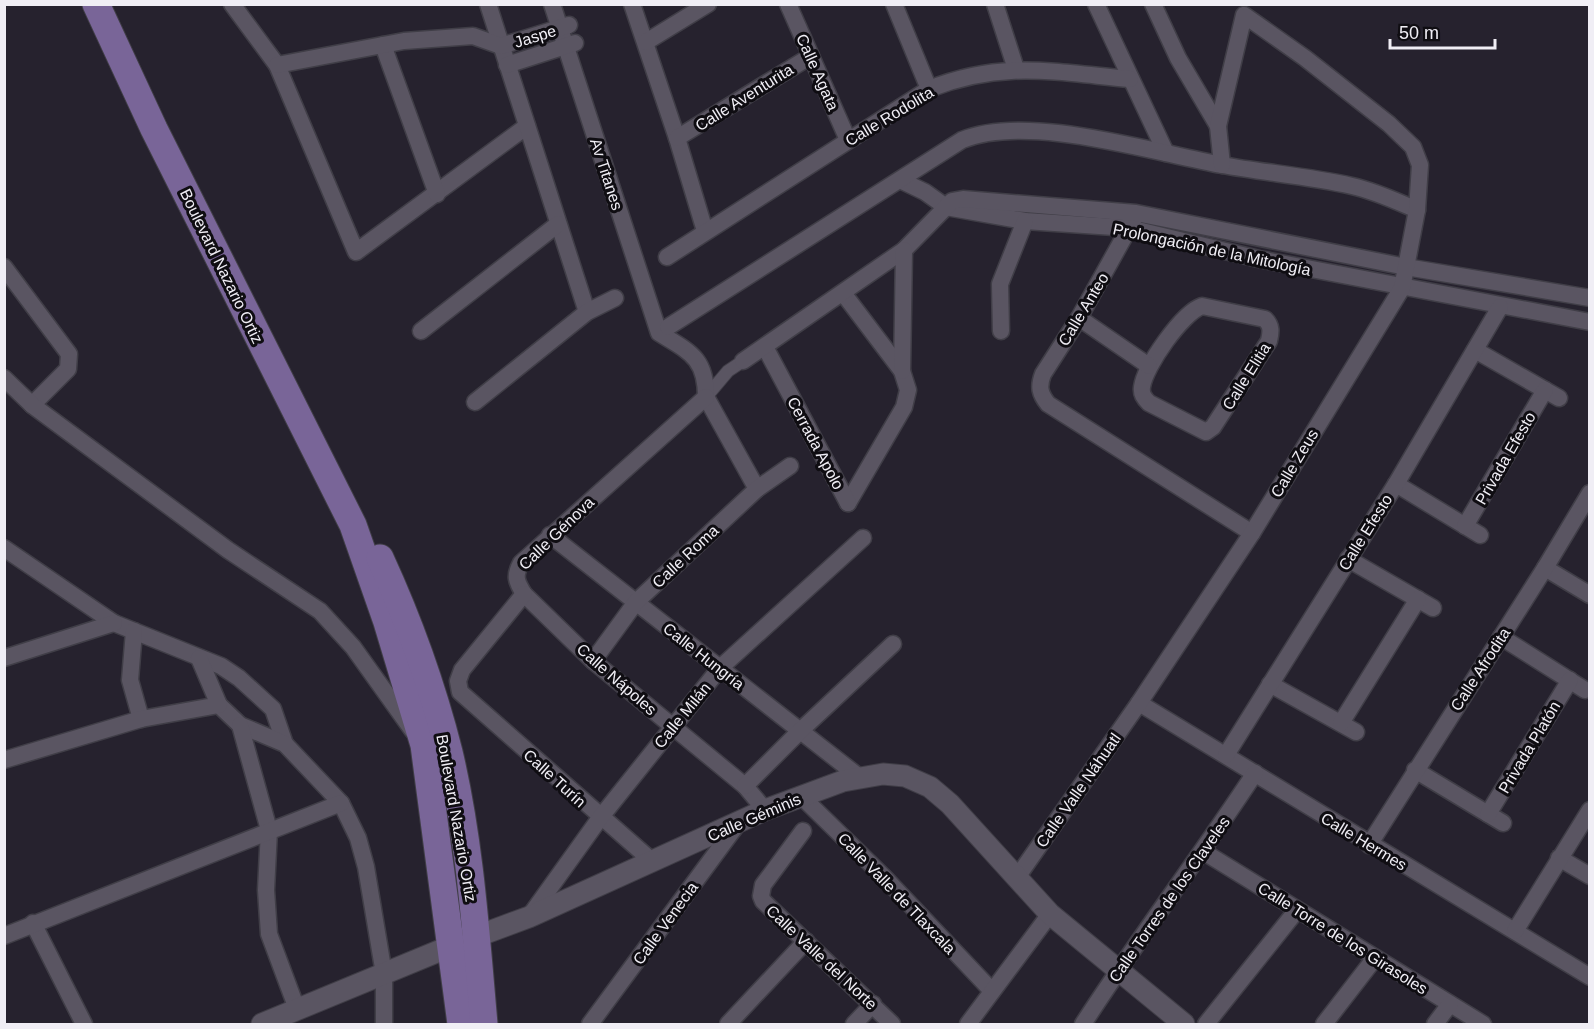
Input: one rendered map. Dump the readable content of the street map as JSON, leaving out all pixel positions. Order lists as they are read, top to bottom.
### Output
{
  "streets": {
    "main road": ["Boulevard Nazario Ortiz"],
    "street": [
      "Jaspe",
      "Calle Agata",
      "Calle Aventurita",
      "Calle Rodolita",
      "Av Titanes",
      "Prolongación de la Mitología",
      "Calle Anteo",
      "Calle Elitia",
      "Cerrada Apolo",
      "Privada Efesto",
      "Calle Zeus",
      "Calle Efesto",
      "Calle Génova",
      "Calle Roma",
      "Calle Hungría",
      "Calle Afrodita",
      "Calle Nápoles",
      "Calle Milán",
      "Privada Platón",
      "Calle Turín",
      "Calle Valle Náhuatl",
      "Calle Géminis",
      "Calle Hermes",
      "Calle Valle de Tlaxcala",
      "Calle Torres de los Claveles",
      "Calle Venecia",
      "Calle Torre de los Girasoles",
      "Calle Valle del Norte"
    ]
  },
  "crossings": [
    ["Jaspe", "Av Titanes"],
    ["Calle Agata", "Calle Aventurita"],
    ["Calle Agata", "Calle Rodolita"],
    ["Prolongación de la Mitología", "Calle Anteo"],
    ["Prolongación de la Mitología", "Calle Zeus"],
    ["Prolongación de la Mitología", "Calle Efesto"],
    ["Boulevard Nazario Ortiz", "Calle Géminis"],
    ["Calle Anteo", "Calle Zeus"],
    ["Privada Efesto", "Calle Efesto"],
    ["Calle Zeus", "Calle Valle Náhuatl"],
    ["Calle Zeus", "Calle Hermes"],
    ["Calle Efesto", "Calle Hermes"],
    ["Calle Génova", "Calle Hungría"],
    ["Calle Génova", "Calle Nápoles"],
    ["Calle Génova", "Calle Turín"],
    ["Calle Roma", "Calle Hungría"],
    ["Calle Roma", "Calle Nápoles"],
    ["Calle Hungría", "Calle Milán"],
    ["Calle Hungría", "Calle Géminis"],
    ["Calle Afrodita", "Calle Hermes"],
    ["Calle Nápoles", "Calle Milán"],
    ["Calle Nápoles", "Calle Géminis"],
    ["Calle Milán", "Calle Turín"],
    ["Calle Milán", "Calle Géminis"],
    ["Calle Turín", "Calle Géminis"],
    ["Calle Valle Náhuatl", "Calle Géminis"],
    ["Calle Valle Náhuatl", "Calle Hermes"],
    ["Calle Géminis", "Calle Valle de Tlaxcala"],
    ["Calle Géminis", "Calle Torres de los Claveles"],
    ["Calle Géminis", "Calle Venecia"],
    ["Calle Hermes", "Calle Torres de los Claveles"],
    ["Calle Torres de los Claveles", "Calle Torre de los Girasoles"]
  ],
  "scale_bar": "50 m"
}
